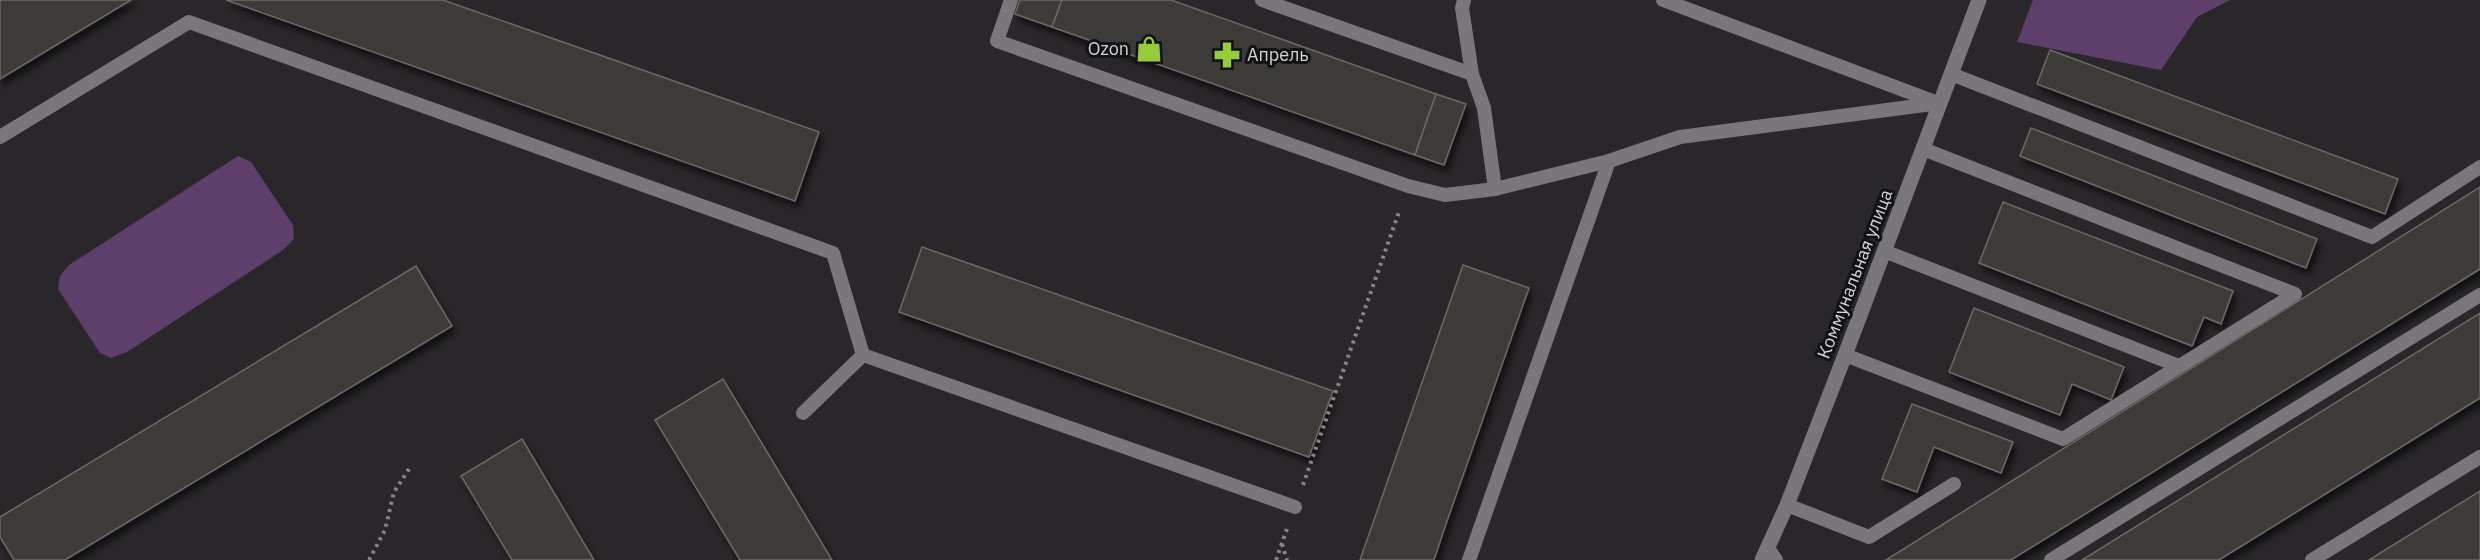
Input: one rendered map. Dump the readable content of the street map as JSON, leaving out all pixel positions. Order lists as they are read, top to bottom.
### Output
{
  "streets": {
    "street": ["Коммунальная улица"]
  },
  "places": {
    "shop": ["Ozon"],
    "pharmacy": ["Апрель"]
  }
}
